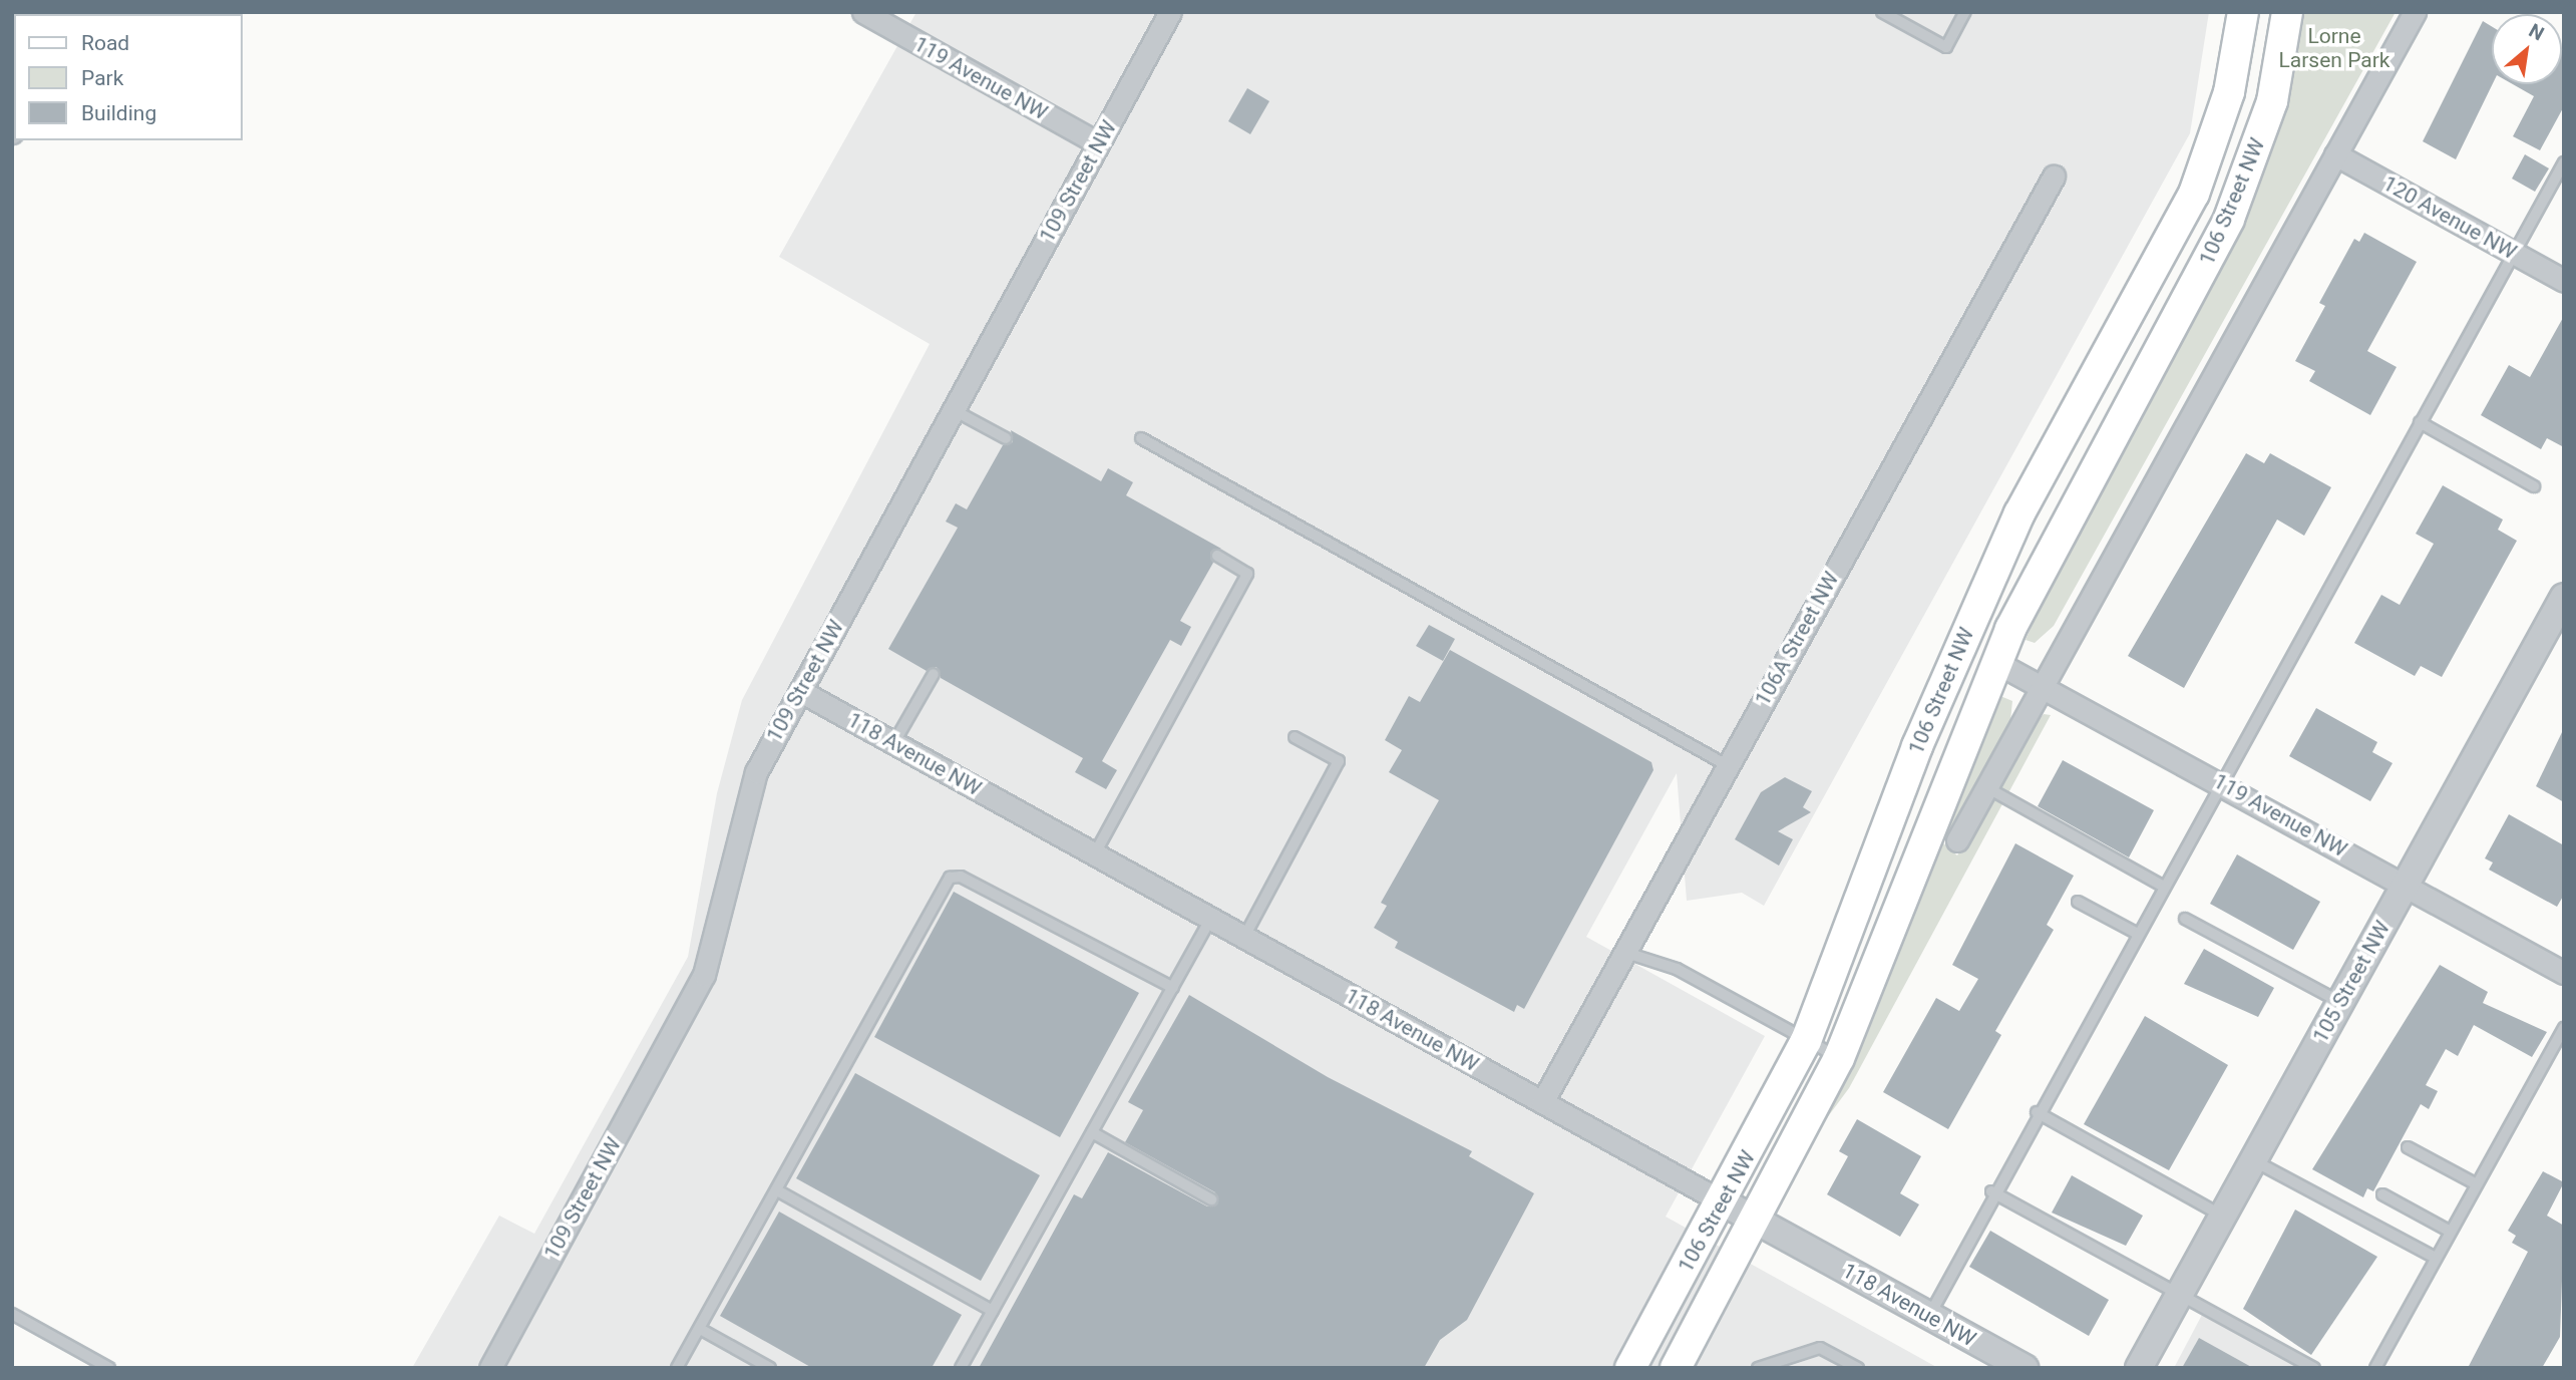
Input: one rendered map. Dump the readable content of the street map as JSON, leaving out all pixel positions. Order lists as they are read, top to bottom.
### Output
{
  "streets": {
    "main road": ["106 Street NW"],
    "street": [
      "119 Avenue NW",
      "109 Street NW",
      "120 Avenue NW",
      "106A Street NW",
      "118 Avenue NW",
      "105 Street NW"
    ]
  },
  "crossings": [
    ["119 Avenue NW", "109 Street NW"],
    ["119 Avenue NW", "106 Street NW"],
    ["119 Avenue NW", "105 Street NW"],
    ["109 Street NW", "118 Avenue NW"],
    ["106 Street NW", "118 Avenue NW"],
    ["106A Street NW", "118 Avenue NW"]
  ],
  "parks": ["Lorne Larsen Park"],
  "legend": ["Road", "Park", "Building"],
  "north": "top right"
}
